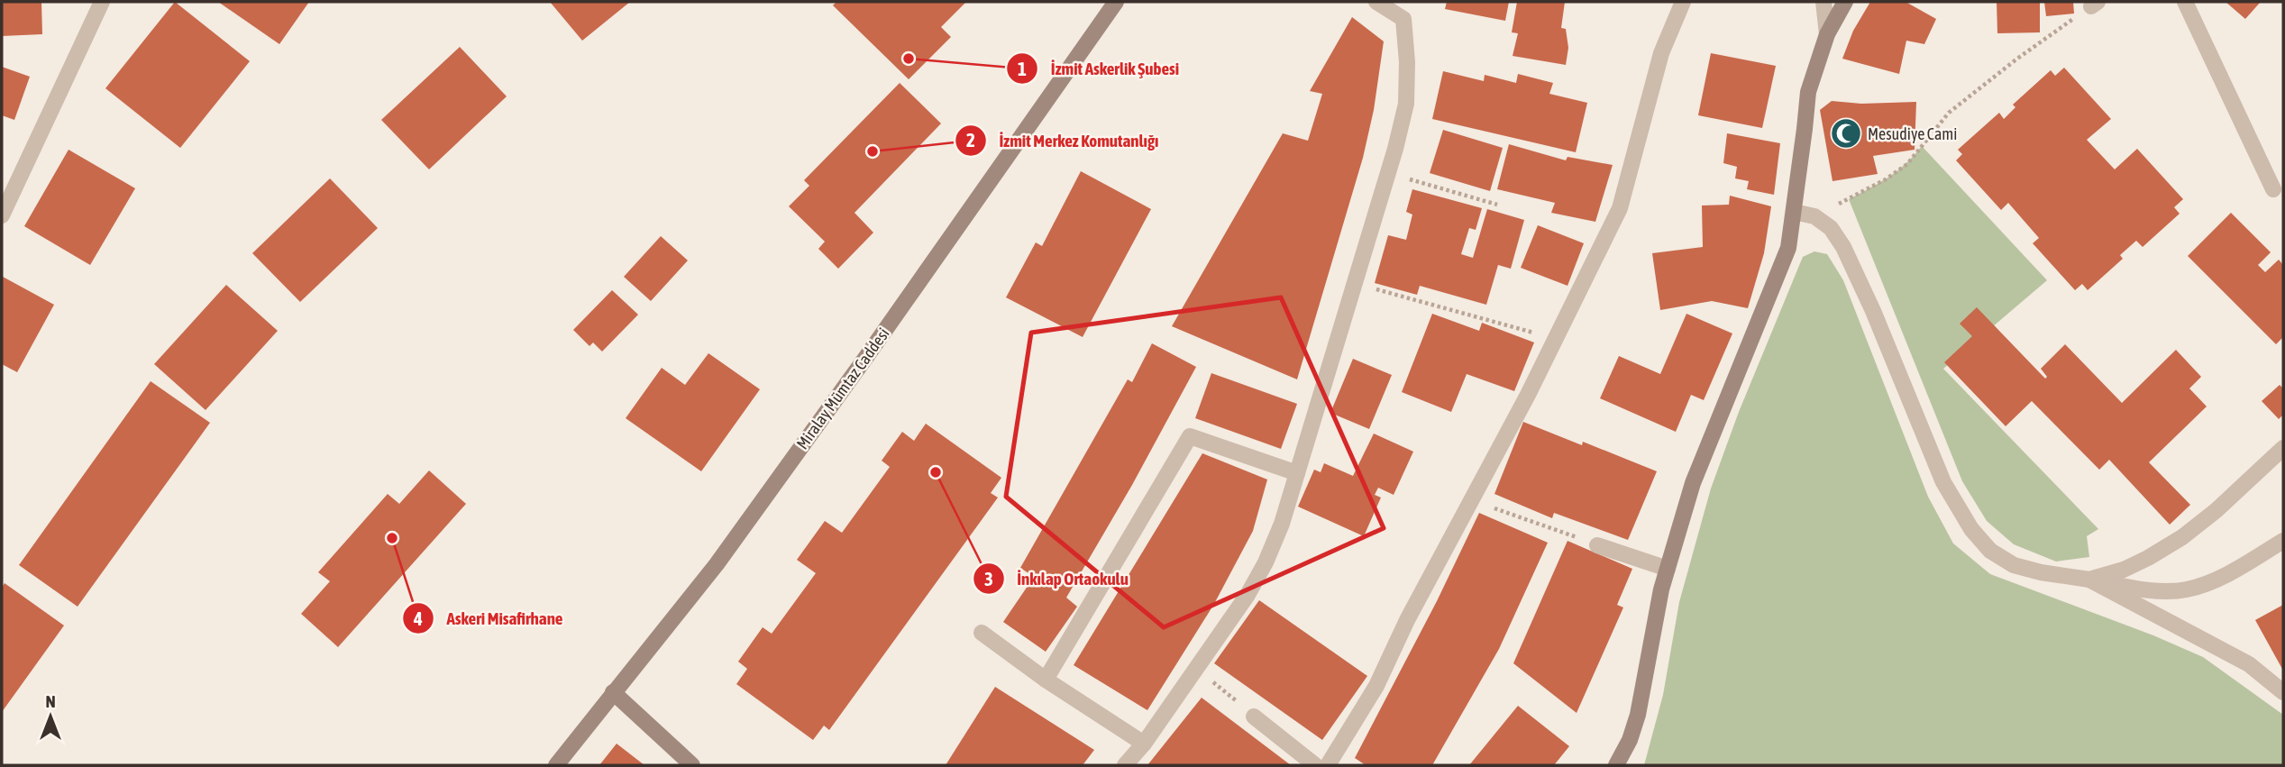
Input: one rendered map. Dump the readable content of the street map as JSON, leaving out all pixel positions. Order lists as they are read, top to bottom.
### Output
{
  "streets": {
    "main road": ["Miralay Mümtaz Caddesi"]
  },
  "places": {
    "other": [
      "İzmit Askerlik Şubesi",
      "İzmit Merkez Komutanlığı",
      "İnkılap Ortaokulu",
      "Askeri Misafirhane"
    ],
    "mosque": ["Mesudiye Cami"]
  },
  "north": "top"
}
